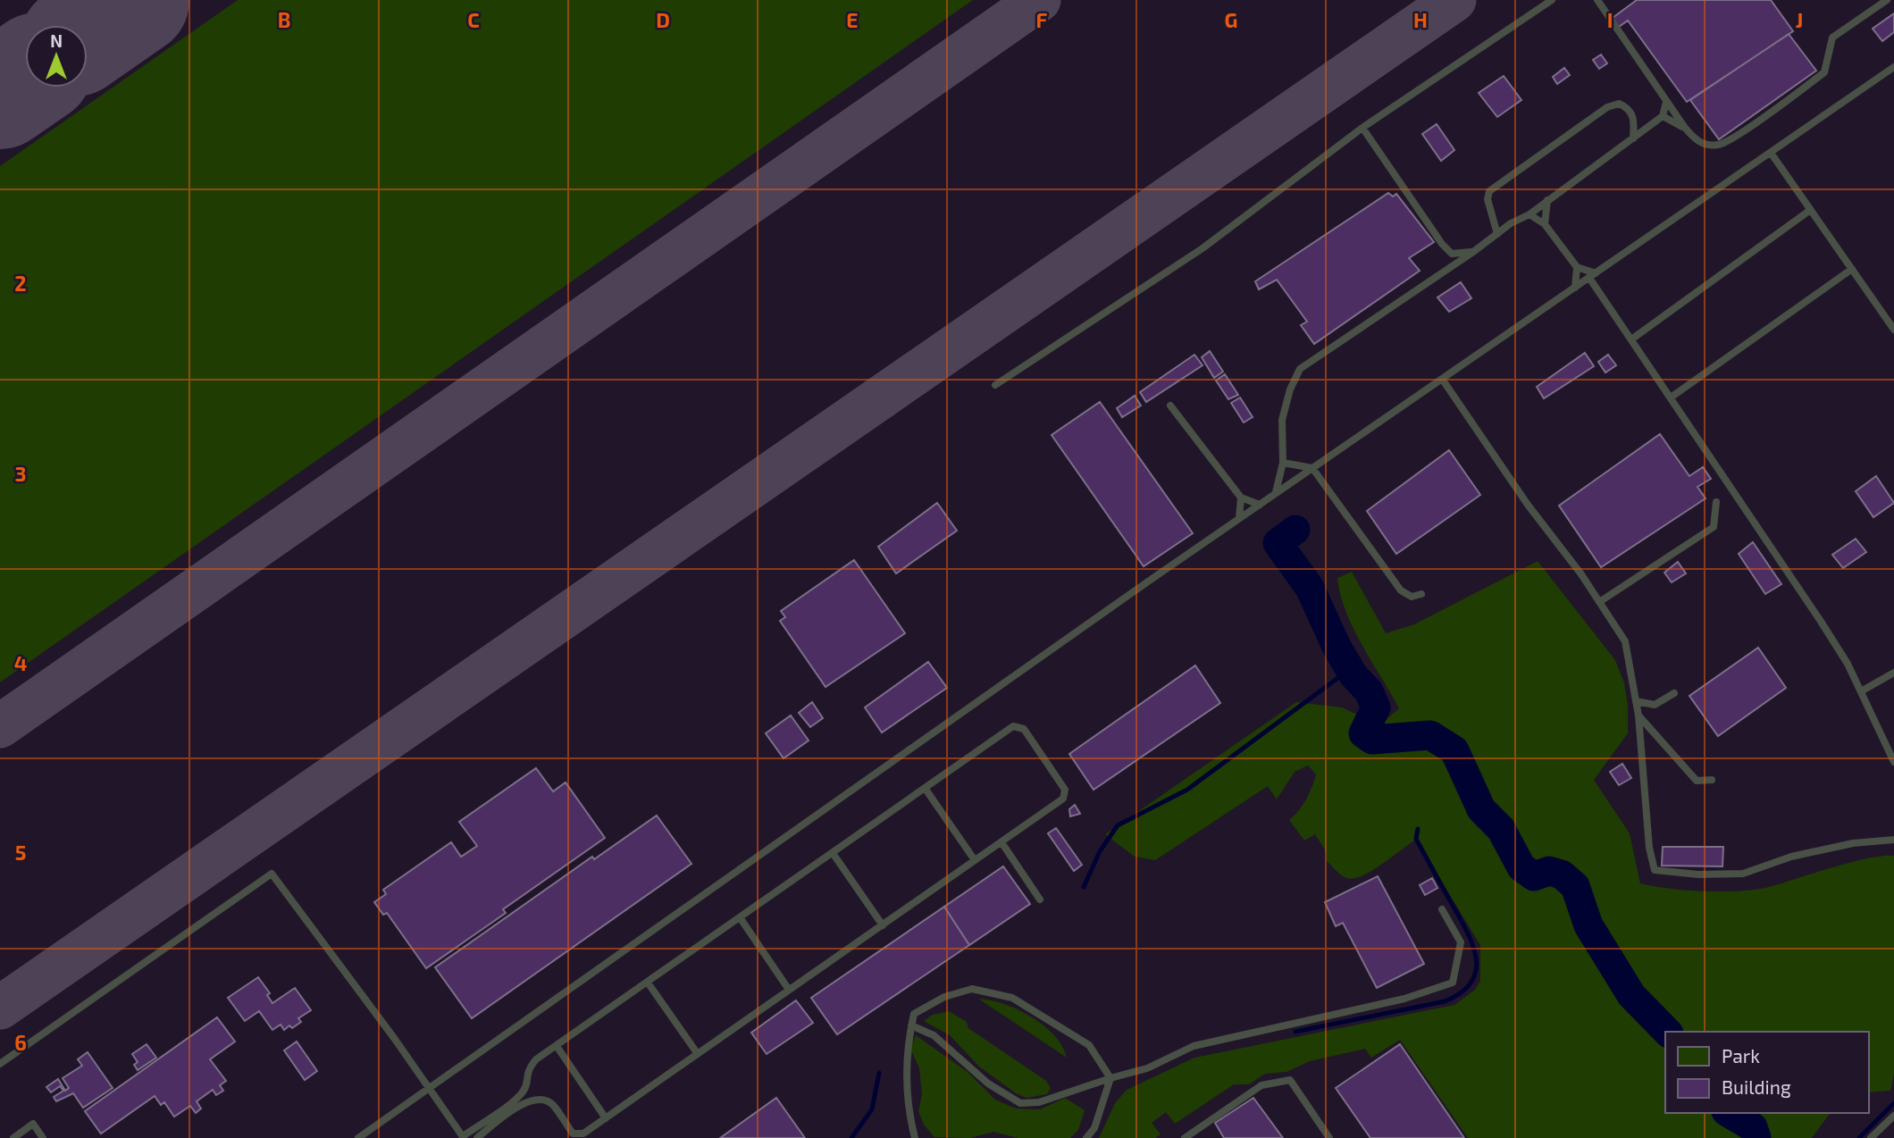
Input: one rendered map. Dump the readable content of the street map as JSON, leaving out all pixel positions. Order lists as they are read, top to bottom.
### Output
{
  "legend": ["Park", "Building"],
  "north": "top",
  "grid": {
    "columns": [
      "B",
      "C",
      "D",
      "E",
      "F",
      "G",
      "H",
      "I",
      "J"
    ],
    "rows": [
      "2",
      "3",
      "4",
      "5",
      "6"
    ]
  }
}
